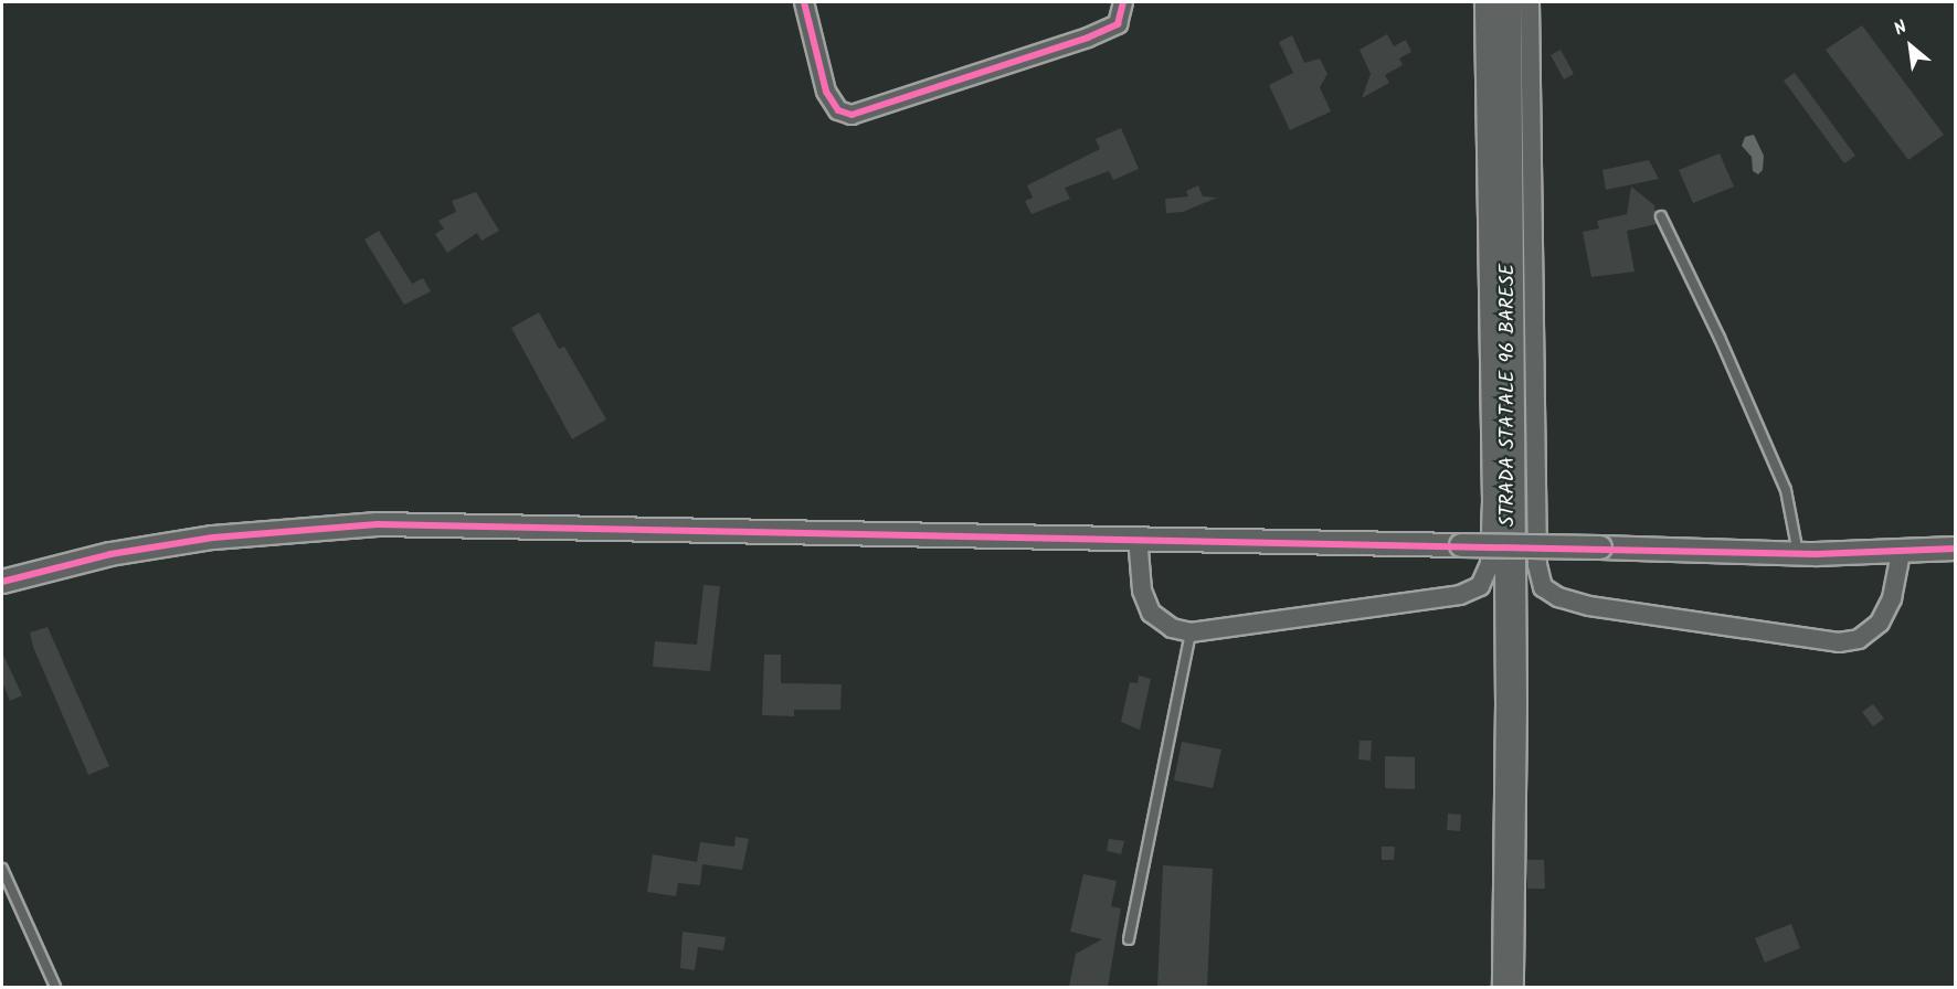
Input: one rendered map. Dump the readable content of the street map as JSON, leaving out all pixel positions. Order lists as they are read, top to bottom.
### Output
{
  "streets": {
    "highway": ["STRADA STATALE 96 BARESE"]
  },
  "north": "top left"
}
